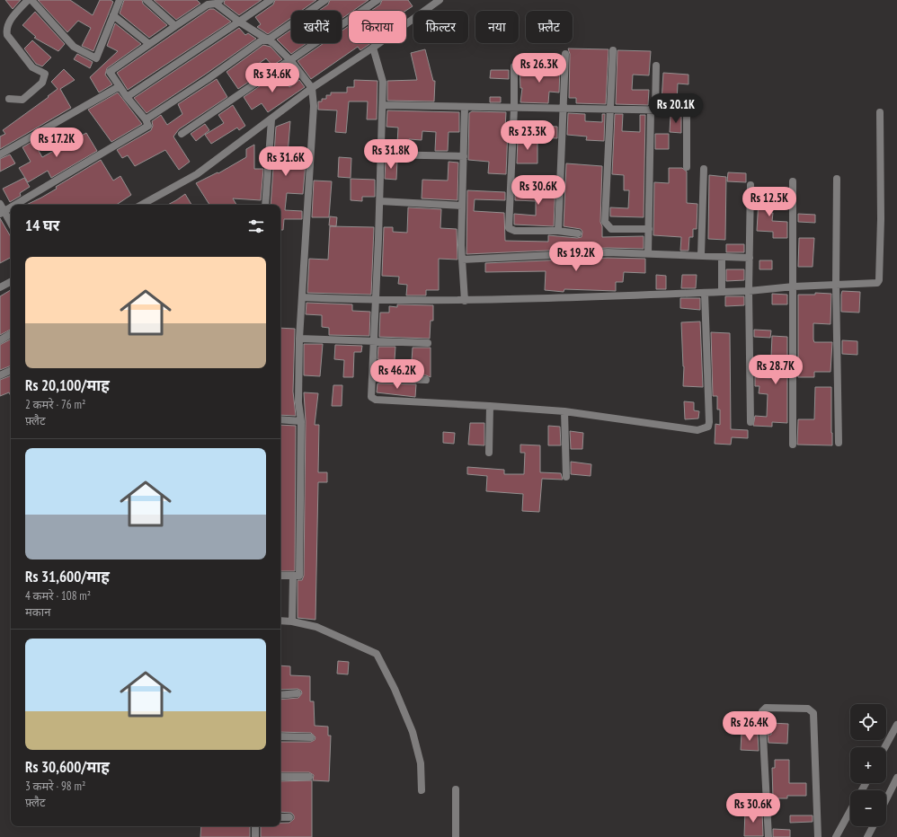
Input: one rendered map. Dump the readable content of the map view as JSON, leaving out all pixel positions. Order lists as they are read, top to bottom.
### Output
{
  "page": {
    "chip": [
      "खरीदें",
      "किराया",
      "फ़िल्टर",
      "नया",
      "फ़्लैट"
    ],
    "price": [
      "Rs 26.3K",
      "Rs 34.6K",
      "Rs 20.1K",
      "Rs 23.3K",
      "Rs 17.2K",
      "Rs 31.8K",
      "Rs 31.6K",
      "Rs 30.6K",
      "Rs 12.5K",
      "Rs 19.2K",
      "Rs 28.7K",
      "Rs 46.2K",
      "Rs 26.4K",
      "Rs 30.6K"
    ],
    "heading": "14 घर",
    "list": [
      {
        "name": "Rs 20,100/माह",
        "note": "2 कमरे · 76 m² · फ़्लैट"
      },
      {
        "name": "Rs 31,600/माह",
        "note": "4 कमरे · 108 m² · मकान"
      },
      {
        "name": "Rs 30,600/माह",
        "note": "3 कमरे · 98 m² · फ़्लैट"
      }
    ],
    "map_buttons": ["+", "−"]
  }
}
